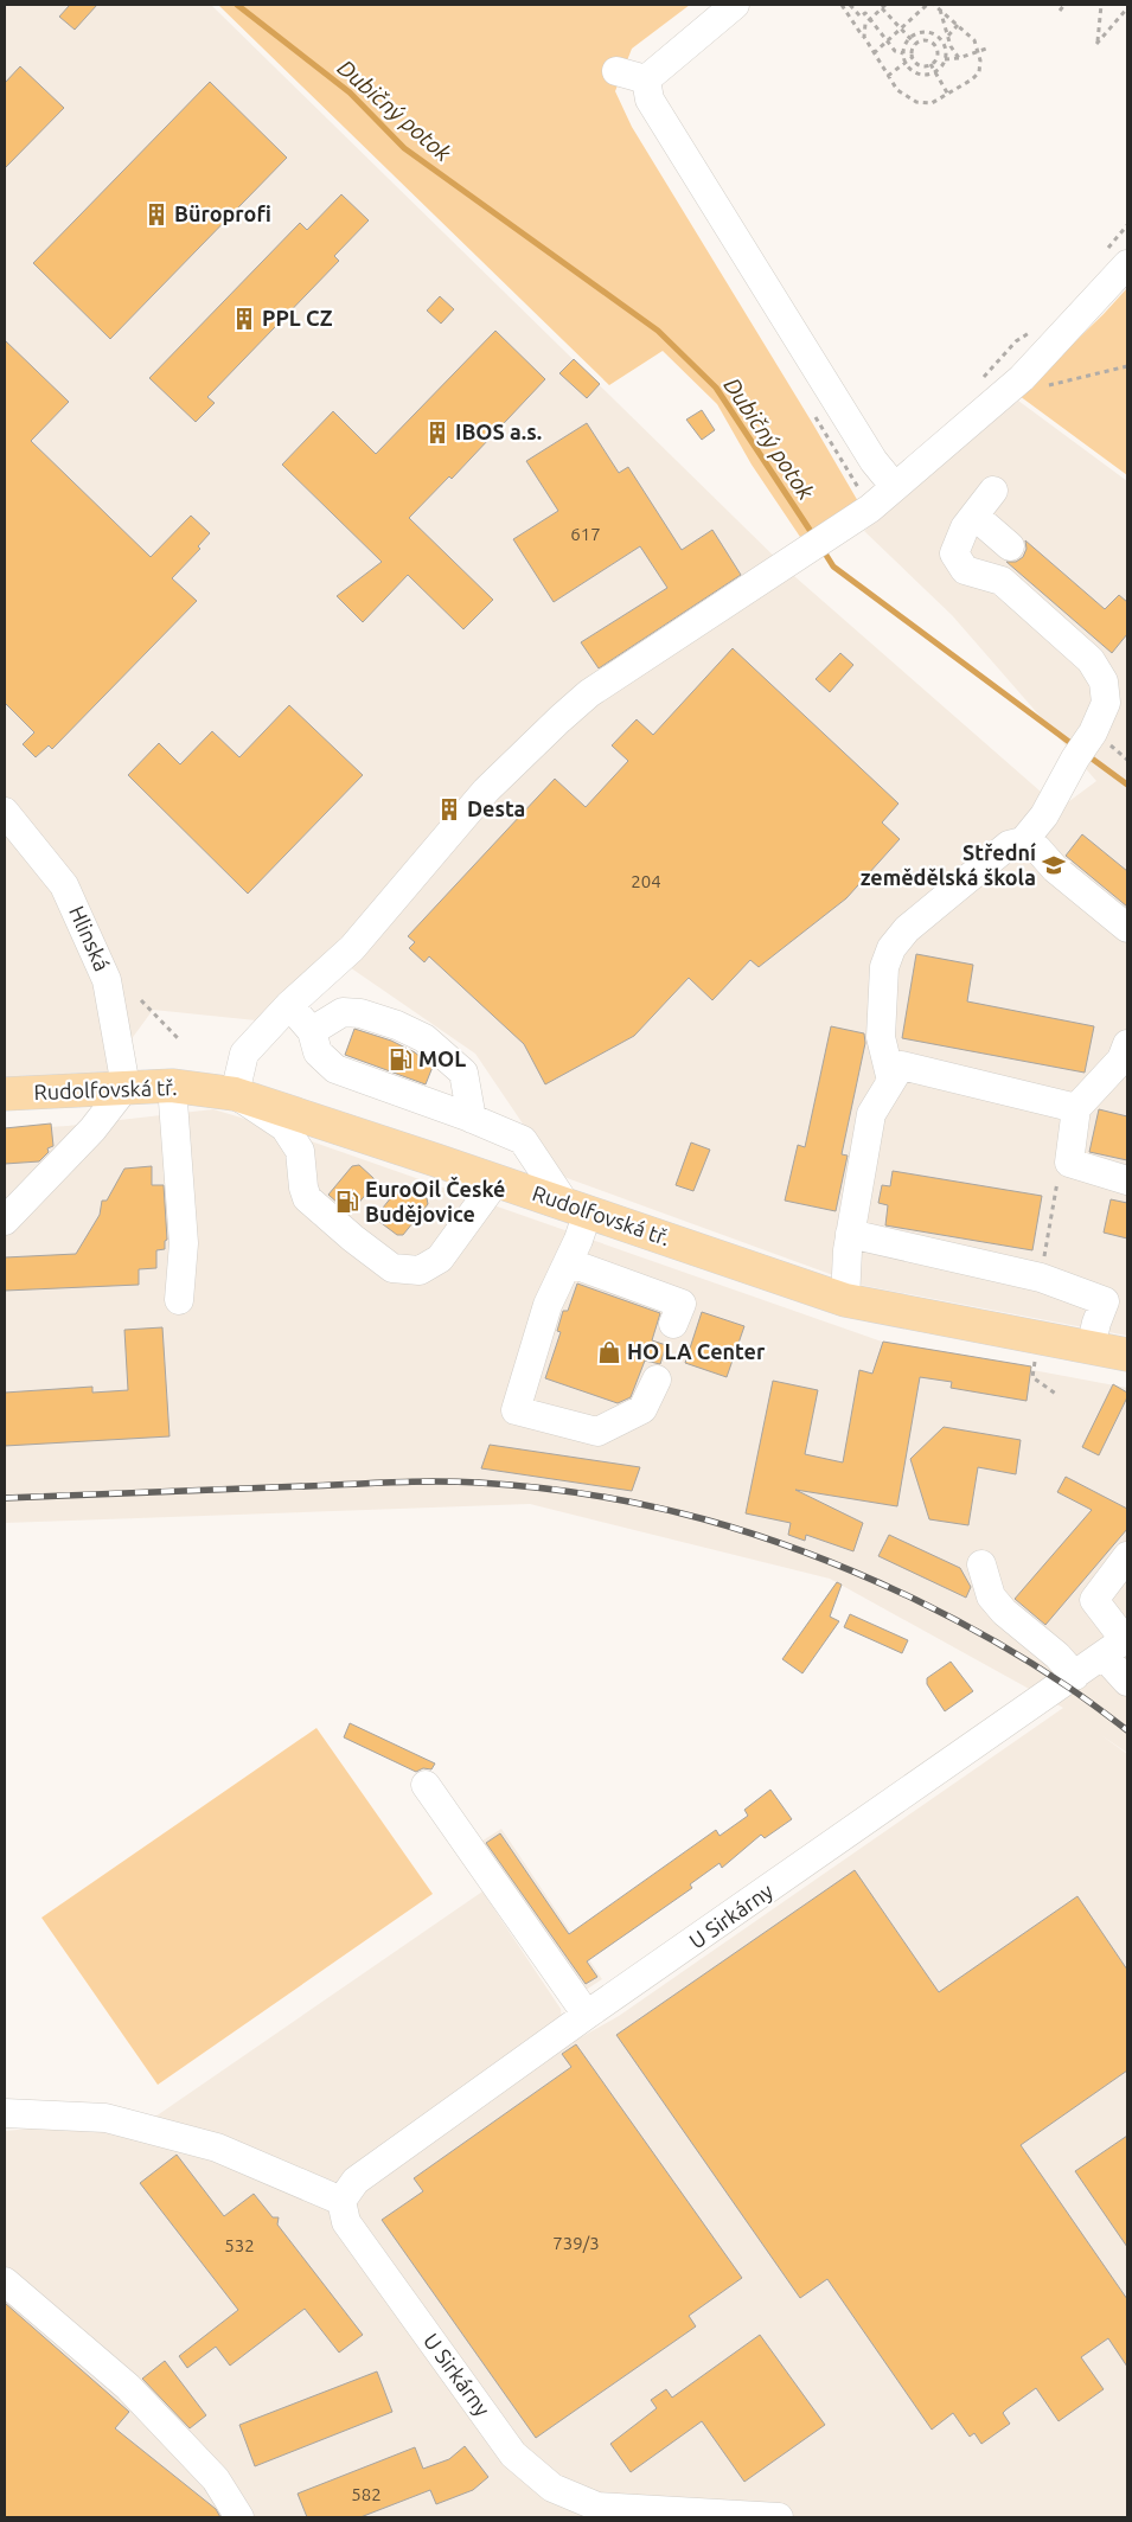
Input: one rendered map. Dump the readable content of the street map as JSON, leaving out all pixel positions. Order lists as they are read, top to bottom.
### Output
{
  "streets": {
    "main road": ["Rudolfovská tř."],
    "street": ["Hlinská", "U Sirkárny"]
  },
  "crossings": [
    ["Hlinská", "Rudolfovská tř."]
  ],
  "water": ["Dubičný potok"],
  "places": {
    "building": [
      "Büroprofi",
      "PPL CZ",
      "IBOS a.s.",
      "Desta"
    ],
    "school or university": ["Střední zemědělská škola"],
    "fuel station": ["MOL", "EuroOil České Budějovice"],
    "shop": ["HO LA Center"]
  },
  "house_numbers": [
    "617",
    "204",
    "739/3",
    "532",
    "582"
  ]
}
